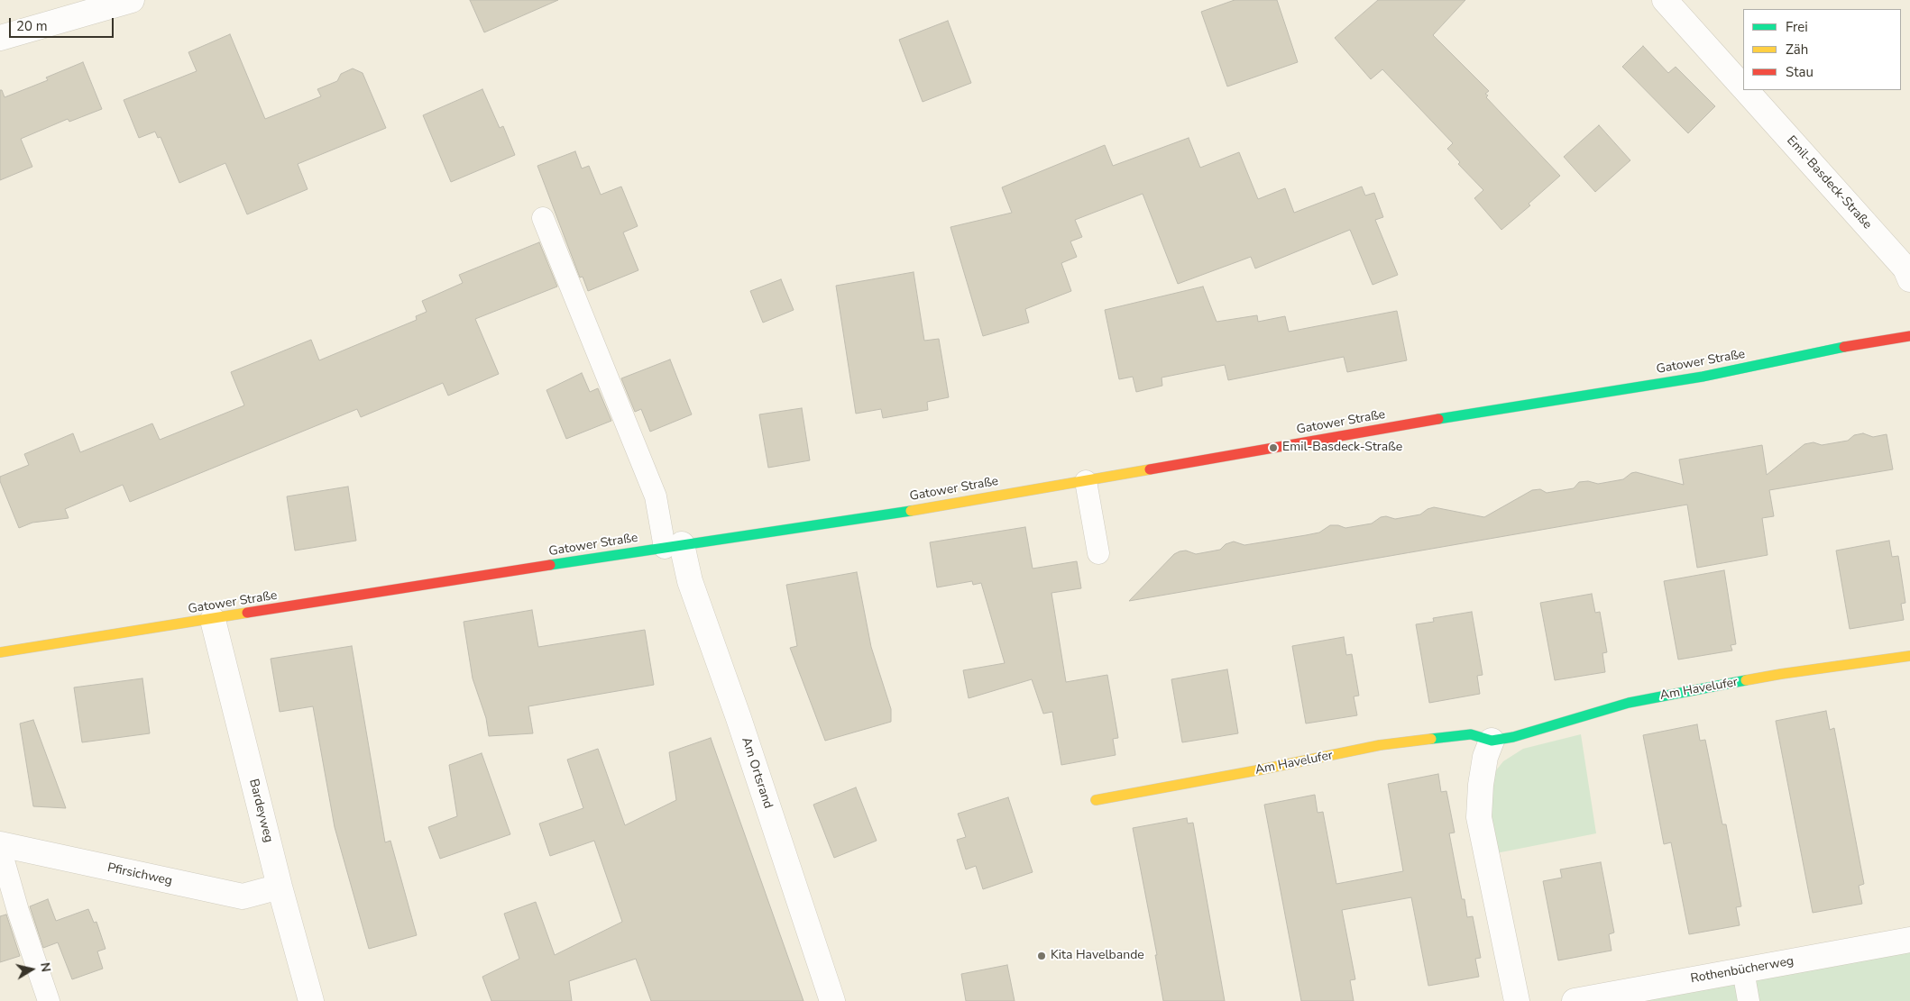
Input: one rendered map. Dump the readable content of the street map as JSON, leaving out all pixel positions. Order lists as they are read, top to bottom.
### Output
{
  "streets": {
    "main road": ["Gatower Straße", "Am Havelufer"],
    "street": [
      "Emil-Basdeck-Straße",
      "Am Ortsrand",
      "Bardeyweg",
      "Pfirsichweg",
      "Rothenbücherweg"
    ]
  },
  "crossings": [
    ["Gatower Straße", "Am Ortsrand"],
    ["Gatower Straße", "Bardeyweg"],
    ["Bardeyweg", "Pfirsichweg"]
  ],
  "places": ["Emil-Basdeck-Straße", "Kita Havelbande"],
  "legend": ["Frei", "Zäh", "Stau"],
  "scale_bar": "20 m",
  "north": "right"
}
